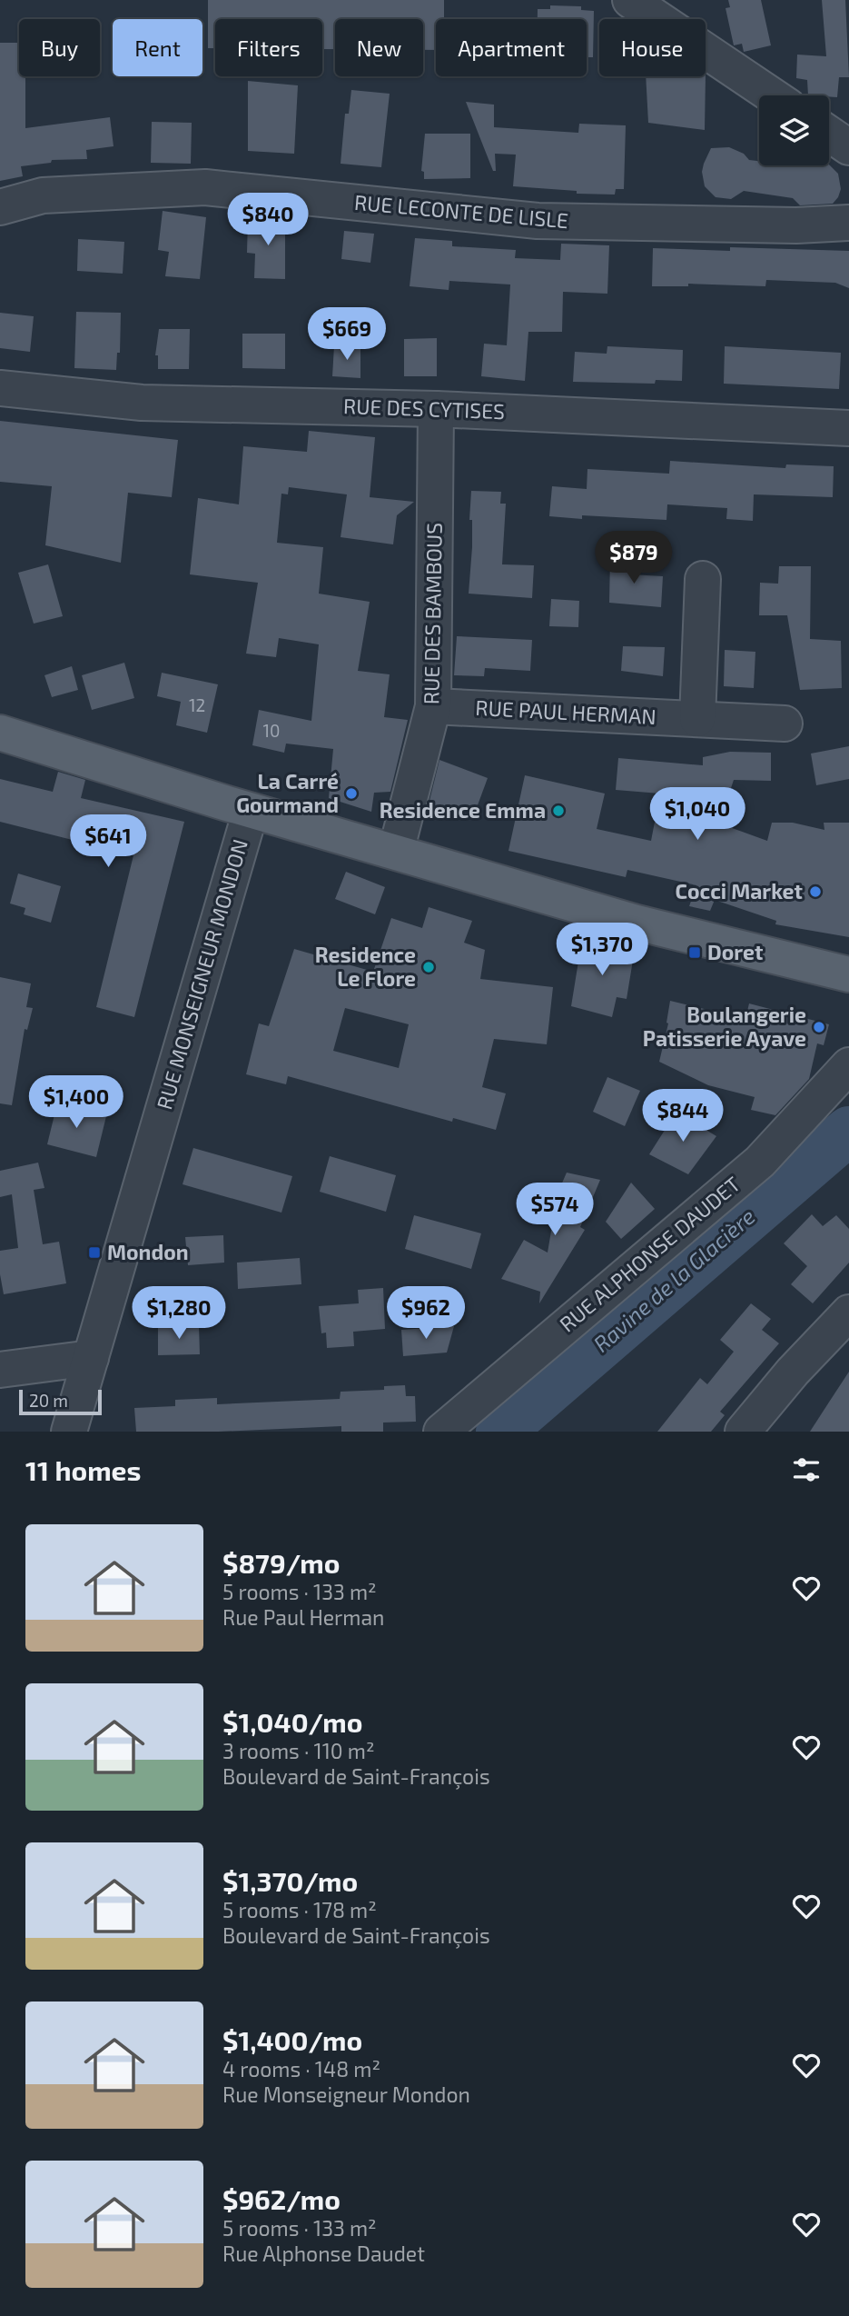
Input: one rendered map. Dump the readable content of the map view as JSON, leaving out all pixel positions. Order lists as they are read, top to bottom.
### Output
{
  "streets": {
    "street": [
      "RUE LECONTE DE LISLE",
      "RUE DES CYTISES",
      "RUE DES BAMBOUS",
      "RUE PAUL HERMAN",
      "RUE MONSEIGNEUR MONDON",
      "RUE ALPHONSE DAUDET"
    ]
  },
  "crossings": [
    ["RUE DES CYTISES", "RUE DES BAMBOUS"],
    ["RUE DES BAMBOUS", "RUE PAUL HERMAN"]
  ],
  "water": ["Ravine de la Glacière"],
  "places": {
    "other": [
      "La Carré Gourmand",
      "Residence Emma",
      "Cocci Market",
      "Residence Le Flore",
      "Boulangerie Patisserie Ayave"
    ],
    "transit": ["Doret", "Mondon"]
  },
  "house_numbers": ["12", "10"],
  "scale_bar": "20 m",
  "page": {
    "chip": [
      "Buy",
      "Rent",
      "Filters",
      "New",
      "Apartment",
      "House"
    ],
    "price": [
      "$840",
      "$669",
      "$879",
      "$1,040",
      "$641",
      "$1,370",
      "$1,400",
      "$844",
      "$574",
      "$1,280",
      "$962"
    ],
    "scale": "20 m",
    "heading": "11 homes",
    "list": [
      {
        "name": "$879/mo",
        "note": "5 rooms · 133 m² · Rue Paul Herman"
      },
      {
        "name": "$1,040/mo",
        "note": "3 rooms · 110 m² · Boulevard de Saint-François"
      },
      {
        "name": "$1,370/mo",
        "note": "5 rooms · 178 m² · Boulevard de Saint-François"
      },
      {
        "name": "$1,400/mo",
        "note": "4 rooms · 148 m² · Rue Monseigneur Mondon"
      },
      {
        "name": "$962/mo",
        "note": "5 rooms · 133 m² · Rue Alphonse Daudet"
      }
    ]
  }
}
